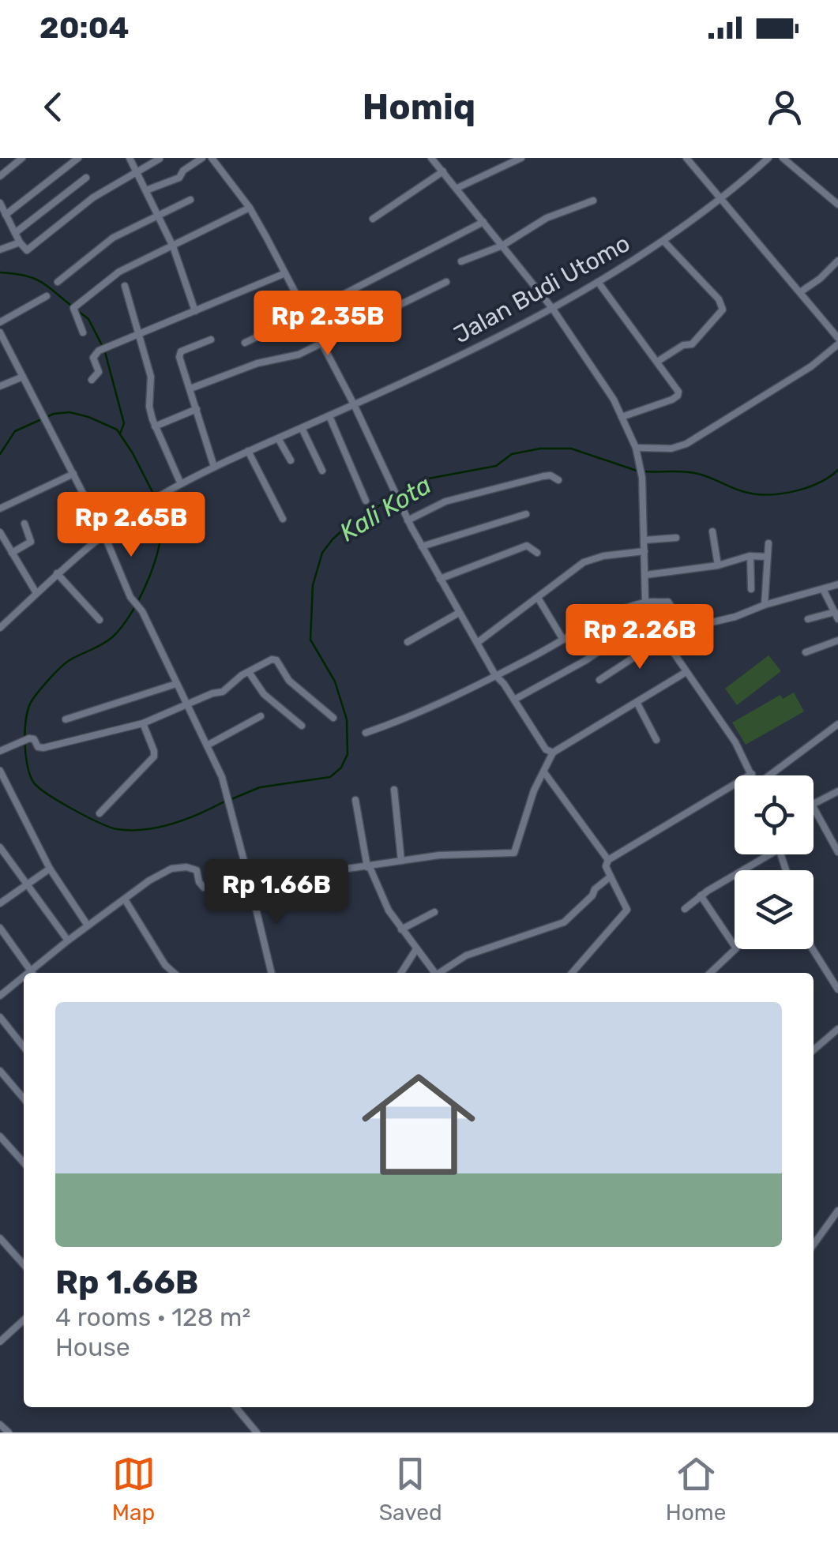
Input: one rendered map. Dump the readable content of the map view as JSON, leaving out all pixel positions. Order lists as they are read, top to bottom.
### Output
{
  "streets": {
    "street": ["Jalan Budi Utomo"]
  },
  "water": ["Kali Kota"],
  "page": {
    "status": "20:04",
    "header": "Homiq",
    "price": [
      "Rp 2.35B",
      "Rp 2.65B",
      "Rp 2.26B",
      "Rp 1.66B"
    ],
    "list": [
      {
        "name": "Rp 1.66B",
        "note": "4 rooms · 128 m² · House"
      }
    ],
    "tabs": ["Map", "Saved", "Home"]
  }
}
